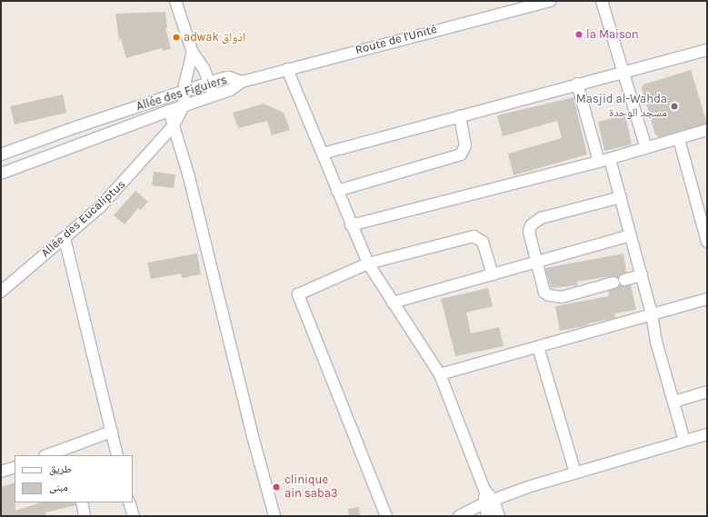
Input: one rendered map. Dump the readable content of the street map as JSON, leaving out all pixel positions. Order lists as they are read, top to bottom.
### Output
{
  "streets": {
    "street": ["Route de l'Unité", "Allée des Figuiers", "Allée des Eucaliptus"]
  },
  "crossings": [
    ["Route de l'Unité", "Allée des Figuiers"],
    ["Allée des Figuiers", "Allée des Eucaliptus"]
  ],
  "places": [
    "la Maison",
    "adwak اذواق",
    "Masjid al-Wahda مسجد الوحدة",
    "clinique ain saba3"
  ],
  "legend": ["طريق", "مبنى"]
}
